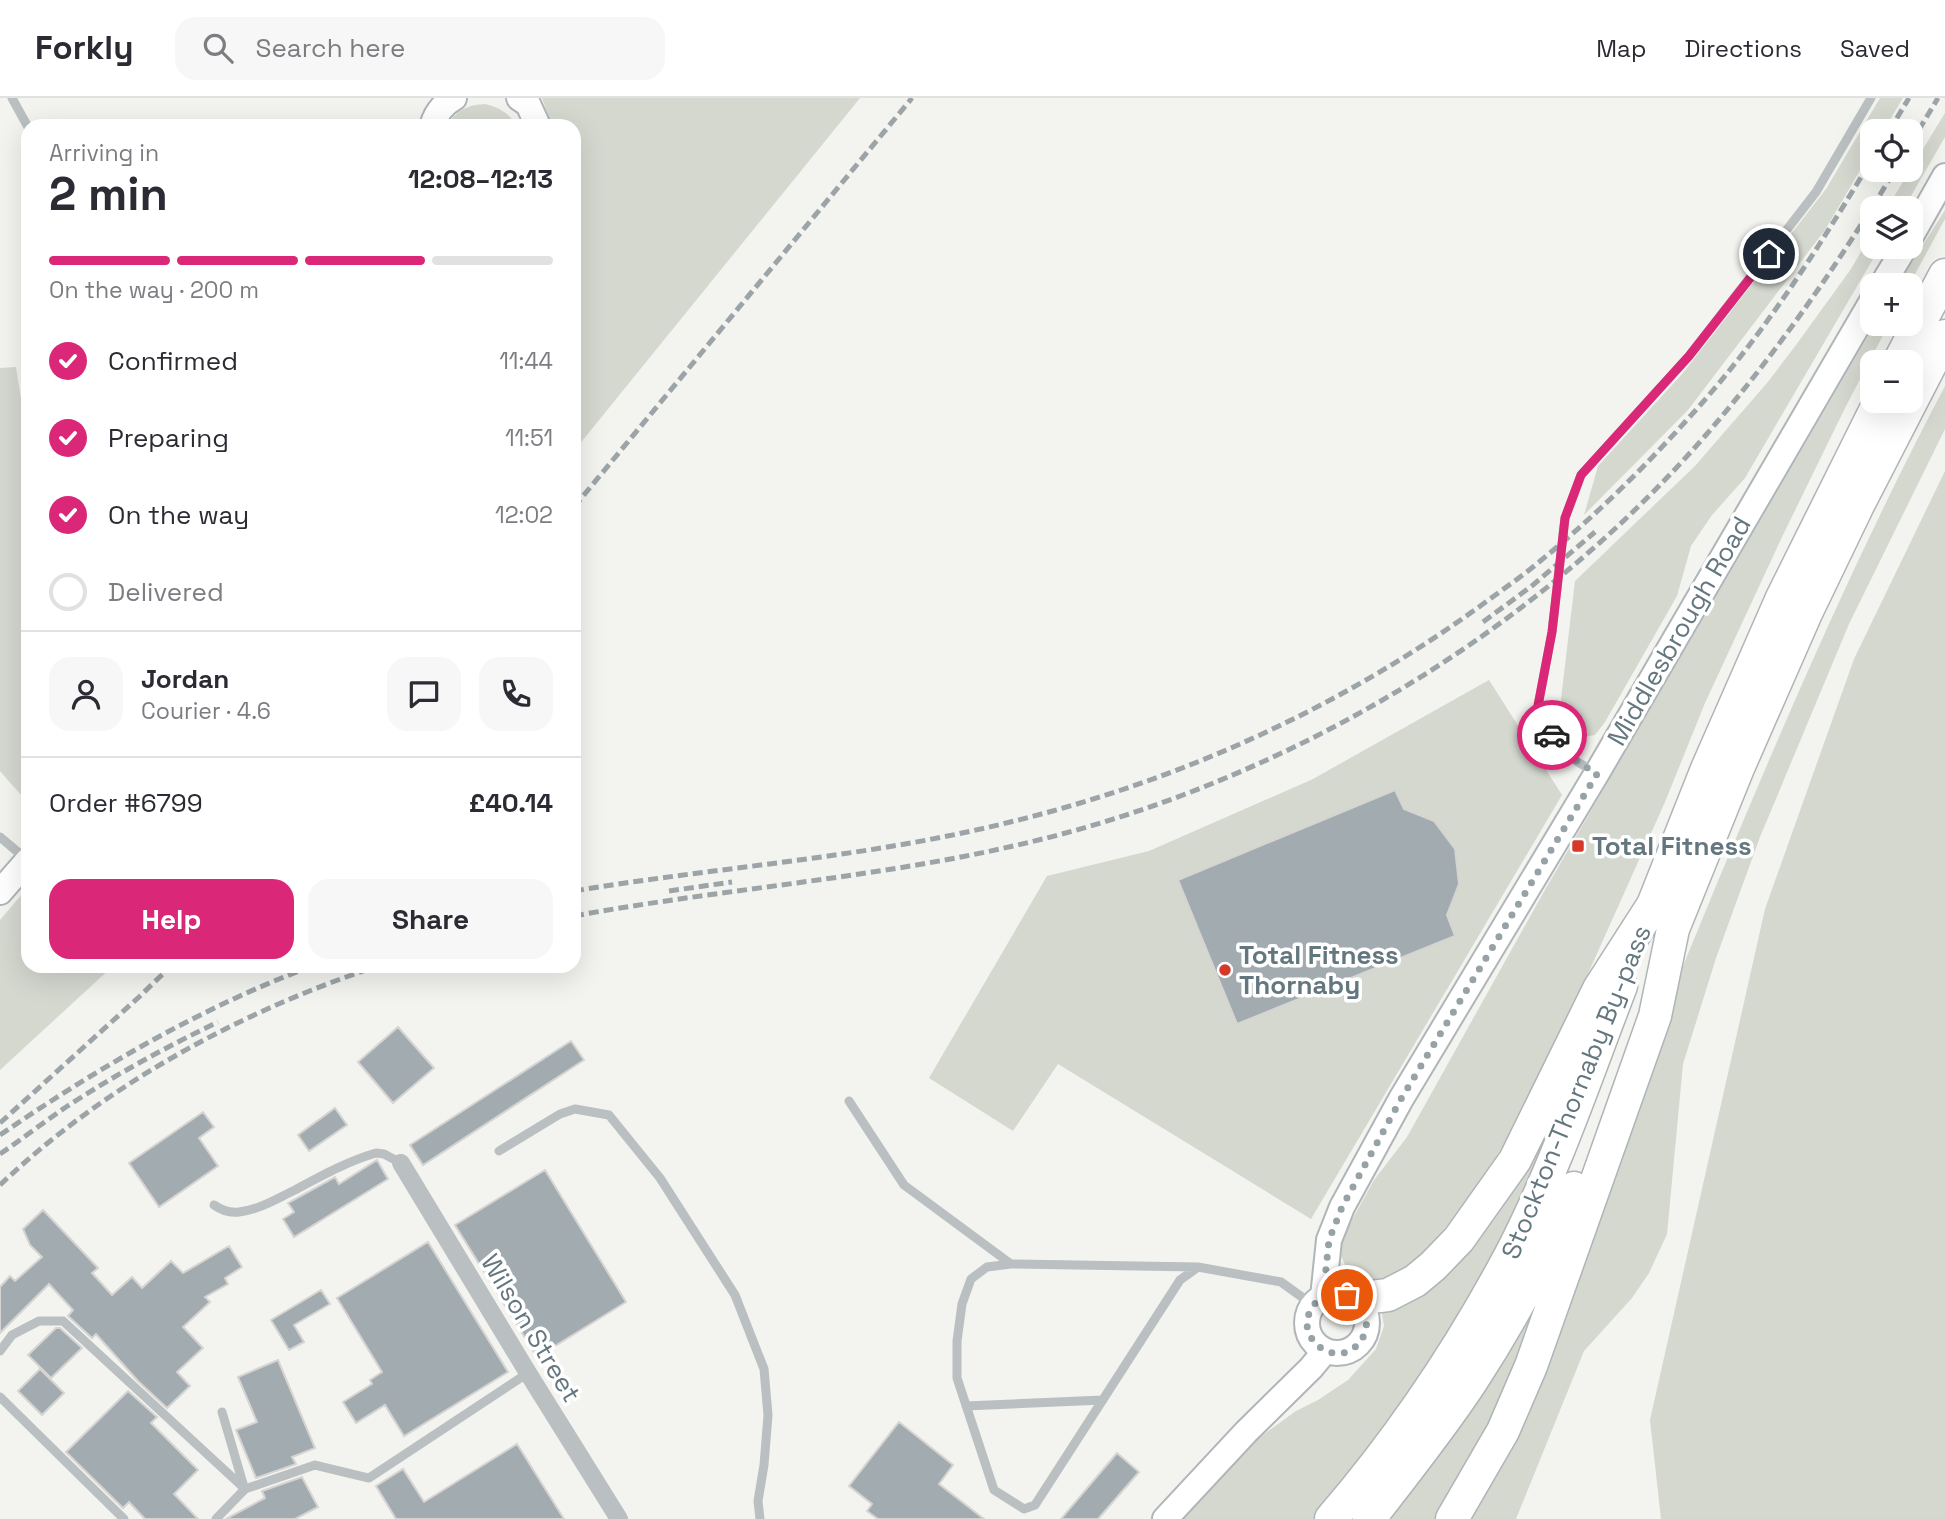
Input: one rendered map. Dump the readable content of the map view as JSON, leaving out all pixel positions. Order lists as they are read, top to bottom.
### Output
{
  "streets": {
    "highway": ["Stockton-Thornaby By-pass"],
    "main road": ["Middlesbrough Road"],
    "street": ["Wilson Street"]
  },
  "places": {
    "transit": ["Total Fitness"],
    "other": ["Total Fitness Thornaby"]
  },
  "page": {
    "header": "Forkly",
    "search": "Search here",
    "nav": ["Map", "Directions", "Saved"],
    "map_buttons": ["+", "−"],
    "heading": ["2 min", "Arriving in", "12:08–12:13"],
    "panel": [
      "Jordan",
      "Courier · 4.6",
      "Order #6799",
      "£40.14"
    ],
    "bar": "On the way · 200 m",
    "list": [
      ["Confirmed", "11:44"],
      ["Preparing", "11:51"],
      ["On the way", "12:02"],
      "Delivered"
    ],
    "buttons": ["Help", "Share"]
  }
}
